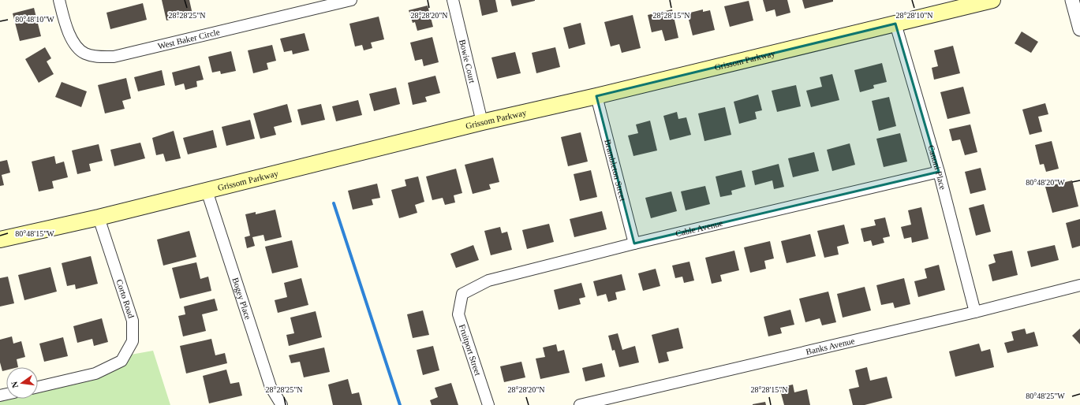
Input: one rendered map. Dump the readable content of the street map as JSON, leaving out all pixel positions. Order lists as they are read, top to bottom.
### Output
{
  "streets": {
    "main road": ["Grissom Parkway"],
    "street": [
      "West Baker Circle",
      "Bowie Court",
      "Canoni Place",
      "Brambleton Street",
      "Cable Avenue",
      "Corto Road",
      "Bogey Place",
      "Banks Avenue",
      "Fruitport Street"
    ]
  },
  "crossings": [
    ["Grissom Parkway", "Bowie Court"],
    ["Grissom Parkway", "Canoni Place"],
    ["Grissom Parkway", "Brambleton Street"],
    ["Grissom Parkway", "Corto Road"],
    ["Grissom Parkway", "Bogey Place"],
    ["Canoni Place", "Cable Avenue"],
    ["Canoni Place", "Banks Avenue"],
    ["Brambleton Street", "Cable Avenue"],
    ["Cable Avenue", "Fruitport Street"]
  ],
  "north": "left",
  "coordinates": [
    "28°28'25\"N",
    "28°28'20\"N",
    "28°28'15\"N",
    "28°28'10\"N",
    "80°48'10\"W",
    "80°48'20\"W",
    "80°48'15\"W",
    "80°48'25\"W"
  ]
}
